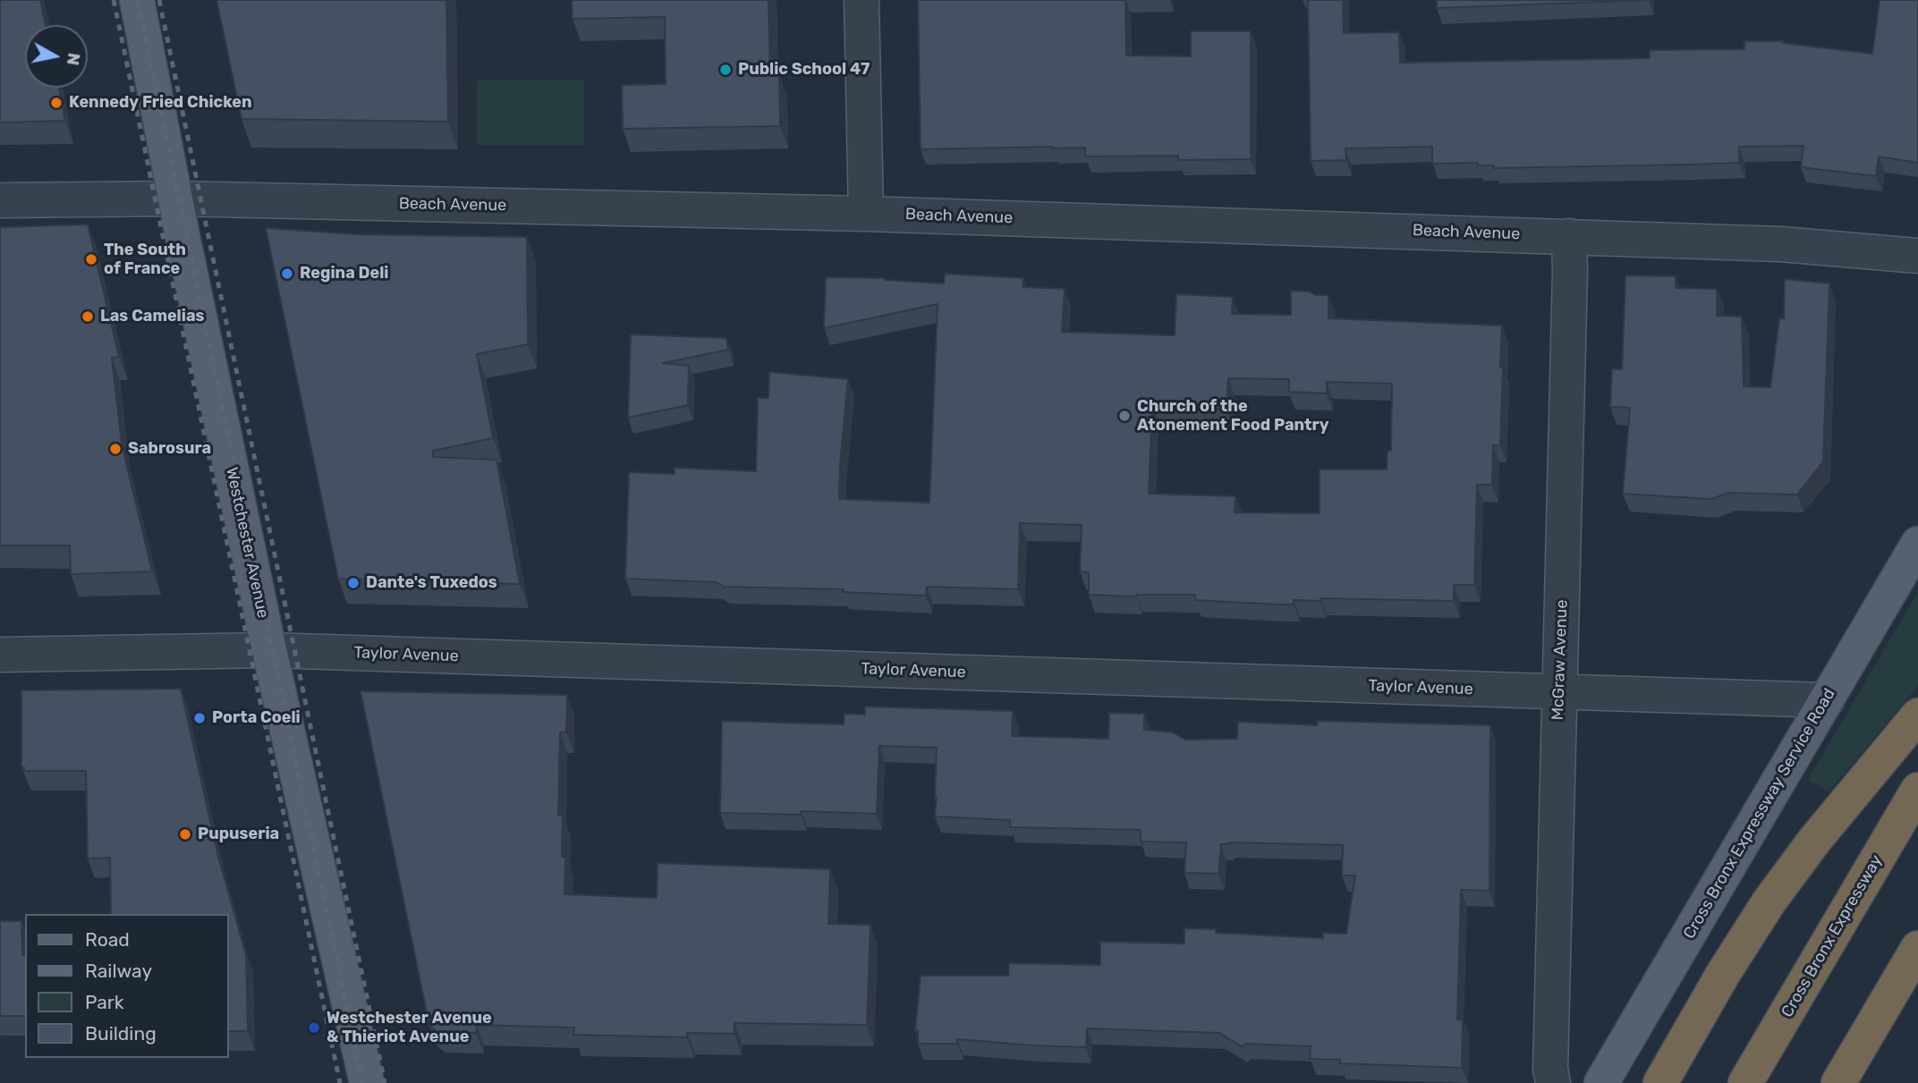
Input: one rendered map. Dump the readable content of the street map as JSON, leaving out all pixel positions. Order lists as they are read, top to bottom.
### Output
{
  "streets": {
    "highway": ["Cross Bronx Expressway"],
    "main road": ["Westchester Avenue", "Cross Bronx Expressway Service Road"],
    "street": ["Beach Avenue", "Taylor Avenue", "McGraw Avenue"]
  },
  "crossings": [
    ["Beach Avenue", "Westchester Avenue"],
    ["Beach Avenue", "McGraw Avenue"],
    ["Westchester Avenue", "Taylor Avenue"],
    ["Taylor Avenue", "McGraw Avenue"],
    ["Taylor Avenue", "Cross Bronx Expressway Service Road"]
  ],
  "places": [
    "Public School 47",
    "Kennedy Fried Chicken",
    "The South of France",
    "Regina Deli",
    "Las Camelias",
    "Church of the Atonement Food Pantry",
    "Sabrosura",
    "Dante's Tuxedos",
    "Porta Coeli",
    "Pupuseria",
    "Westchester Avenue & Thieriot Avenue"
  ],
  "legend": [
    "Road",
    "Railway",
    "Park",
    "Building"
  ],
  "north": "right"
}
